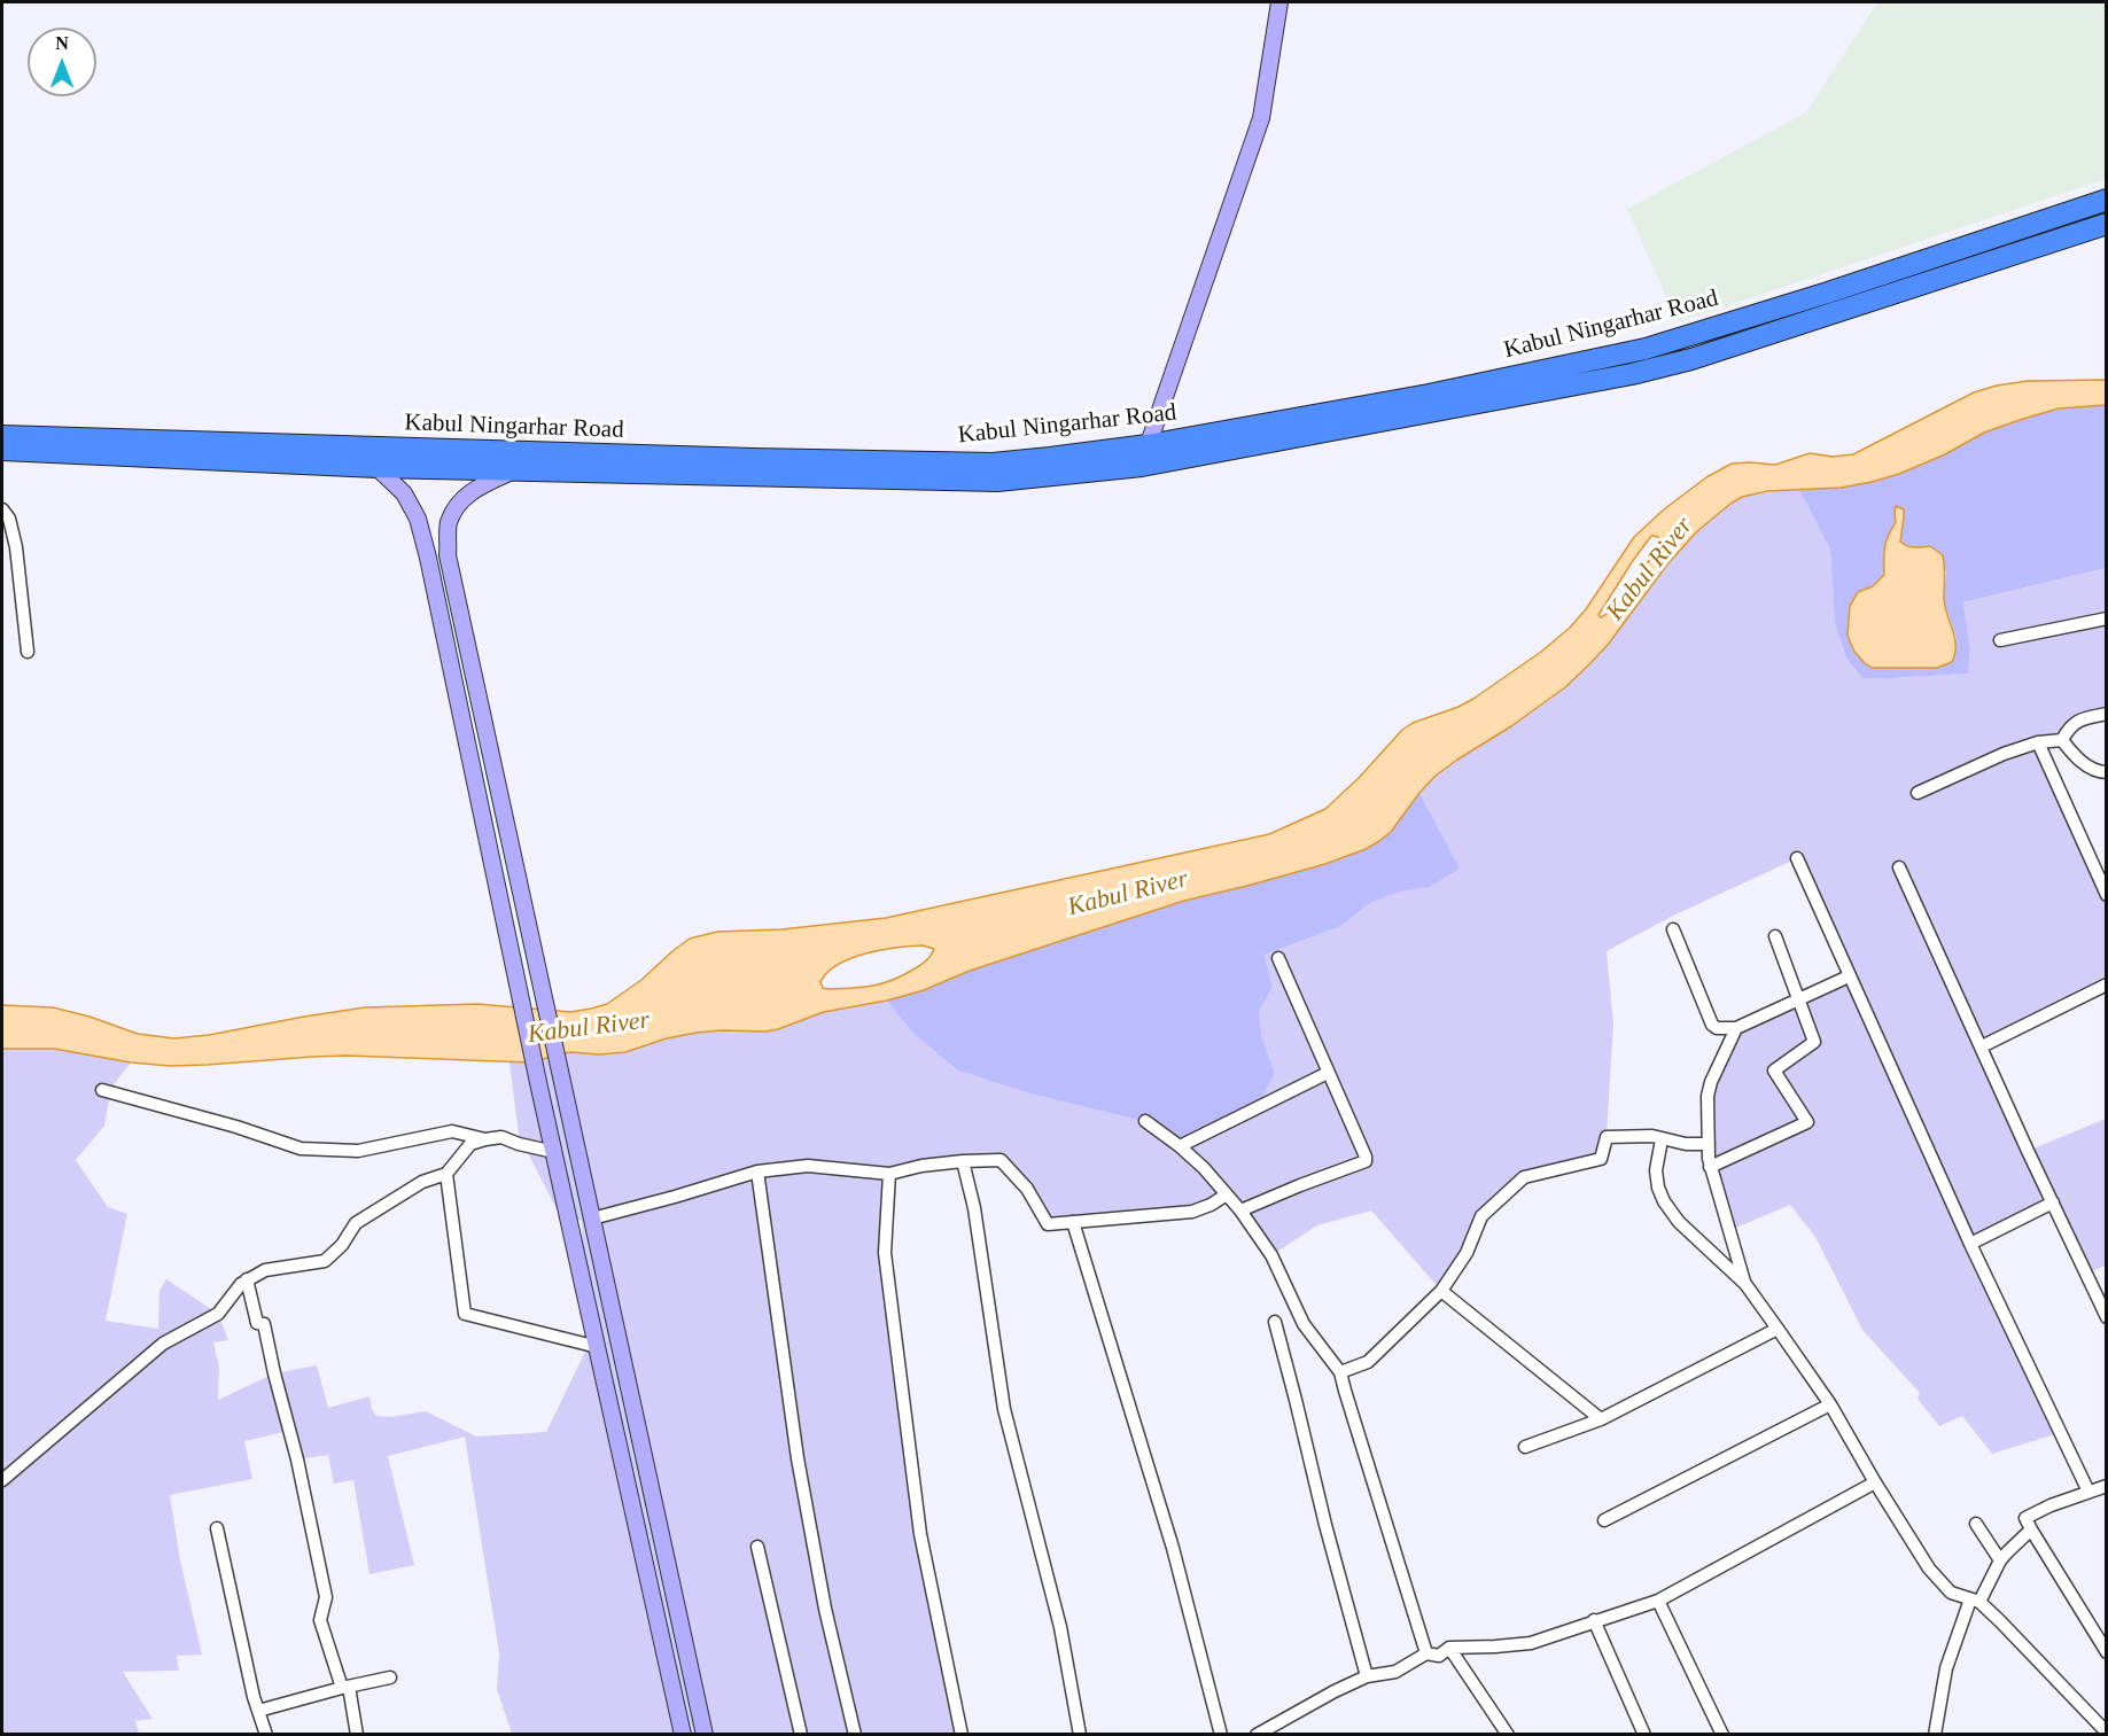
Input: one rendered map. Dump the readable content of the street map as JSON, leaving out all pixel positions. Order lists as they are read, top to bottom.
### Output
{
  "streets": {
    "highway": ["Kabul Ningarhar Road"]
  },
  "water": ["Kabul River"],
  "north": "top"
}
